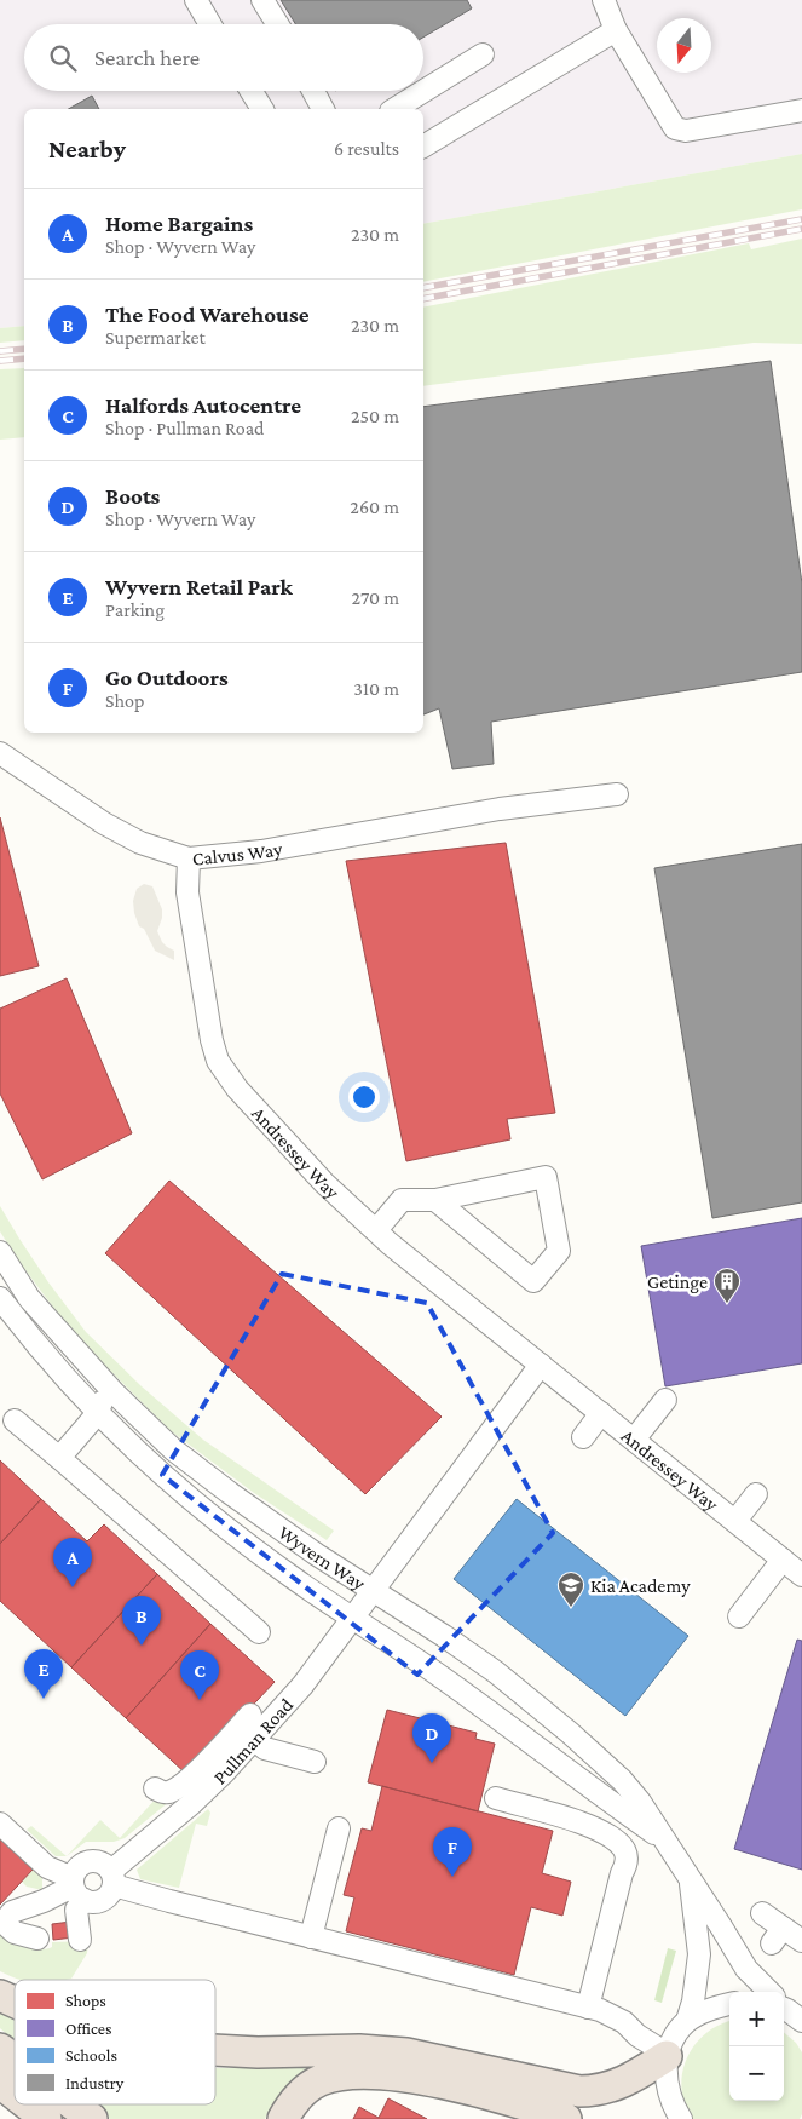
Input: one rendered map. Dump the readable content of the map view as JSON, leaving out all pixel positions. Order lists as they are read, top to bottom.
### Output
{
  "streets": {
    "street": [
      "Calvus Way",
      "Andressey Way",
      "Wyvern Way",
      "Pullman Road"
    ]
  },
  "crossings": [
    ["Calvus Way", "Andressey Way"],
    ["Wyvern Way", "Pullman Road"]
  ],
  "places": {
    "building": ["Getinge"],
    "school or university": ["Kia Academy"]
  },
  "legend": [
    "Shops",
    "Offices",
    "Schools",
    "Industry"
  ],
  "north": "bottom",
  "page": {
    "search": "Search here",
    "heading": ["Nearby", "6 results"],
    "list": [
      {
        "mark": "A",
        "name": "Home Bargains",
        "note": "Shop · Wyvern Way",
        "value": "230 m"
      },
      {
        "mark": "B",
        "name": "The Food Warehouse",
        "note": "Supermarket",
        "value": "230 m"
      },
      {
        "mark": "C",
        "name": "Halfords Autocentre",
        "note": "Shop · Pullman Road",
        "value": "250 m"
      },
      {
        "mark": "D",
        "name": "Boots",
        "note": "Shop · Wyvern Way",
        "value": "260 m"
      },
      {
        "mark": "E",
        "name": "Wyvern Retail Park",
        "note": "Parking",
        "value": "270 m"
      },
      {
        "mark": "F",
        "name": "Go Outdoors",
        "note": "Shop",
        "value": "310 m"
      }
    ],
    "pins": [
      "A",
      "B",
      "E",
      "C",
      "D",
      "F"
    ],
    "map_buttons": ["+", "−"]
  }
}
